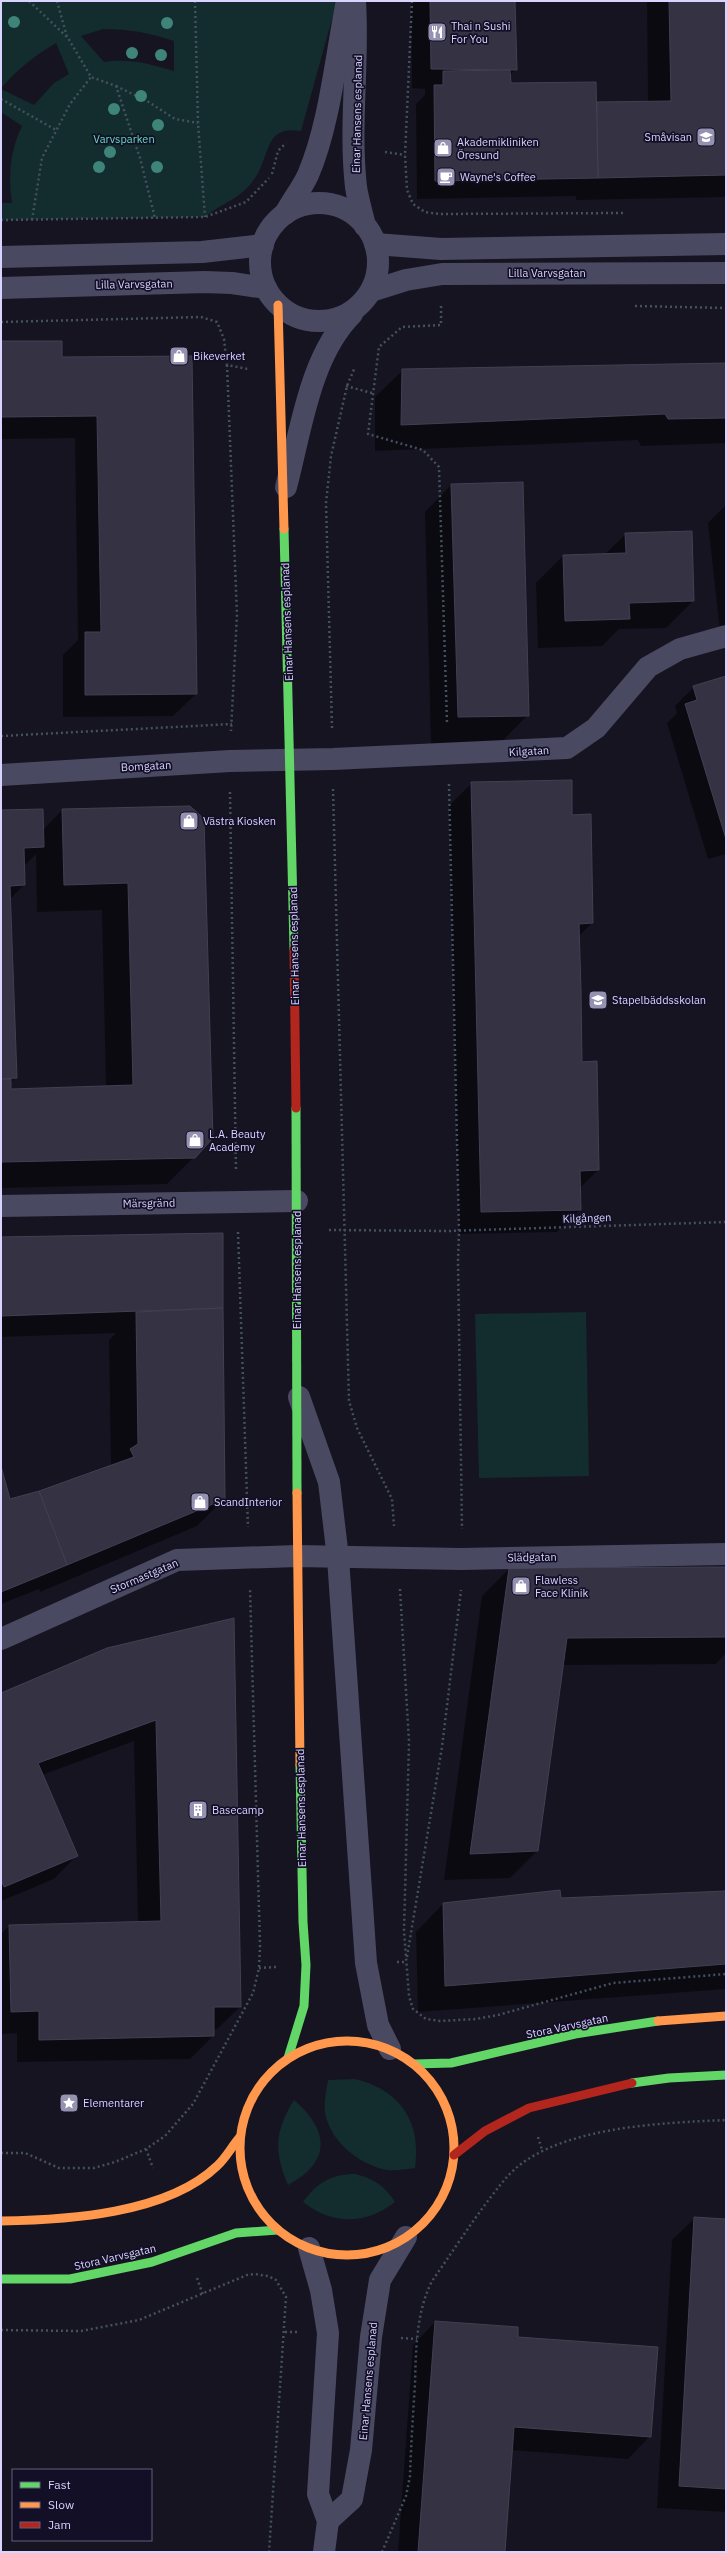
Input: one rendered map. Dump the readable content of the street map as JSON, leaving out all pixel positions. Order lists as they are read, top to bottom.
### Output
{
  "streets": {
    "street": [
      "Einar Hansens esplanad",
      "Lilla Varvsgatan",
      "Kilgatan",
      "Bomgatan",
      "Märsgränd",
      "Slädgatan",
      "Stormastgatan",
      "Stora Varvsgatan"
    ],
    "path": ["Kilgången"]
  },
  "crossings": [
    ["Einar Hansens esplanad", "Lilla Varvsgatan"],
    ["Einar Hansens esplanad", "Kilgatan"],
    ["Einar Hansens esplanad", "Bomgatan"],
    ["Einar Hansens esplanad", "Märsgränd"],
    ["Einar Hansens esplanad", "Kilgången"],
    ["Einar Hansens esplanad", "Slädgatan"],
    ["Einar Hansens esplanad", "Stormastgatan"],
    ["Kilgatan", "Bomgatan"]
  ],
  "parks": ["Varvsparken"],
  "places": {
    "restaurant": ["Thai n Sushi For You"],
    "school or university": ["Småvisan", "Stapelbäddsskolan"],
    "shop": [
      "Akademikliniken Öresund",
      "Bikeverket",
      "Västra Kiosken",
      "L.A. Beauty Academy",
      "ScandInterior",
      "Flawless Face Klinik"
    ],
    "cafe": ["Wayne's Coffee"],
    "building": ["Basecamp"],
    "place": ["Elementarer"]
  },
  "legend": ["Fast", "Slow", "Jam"]
}
